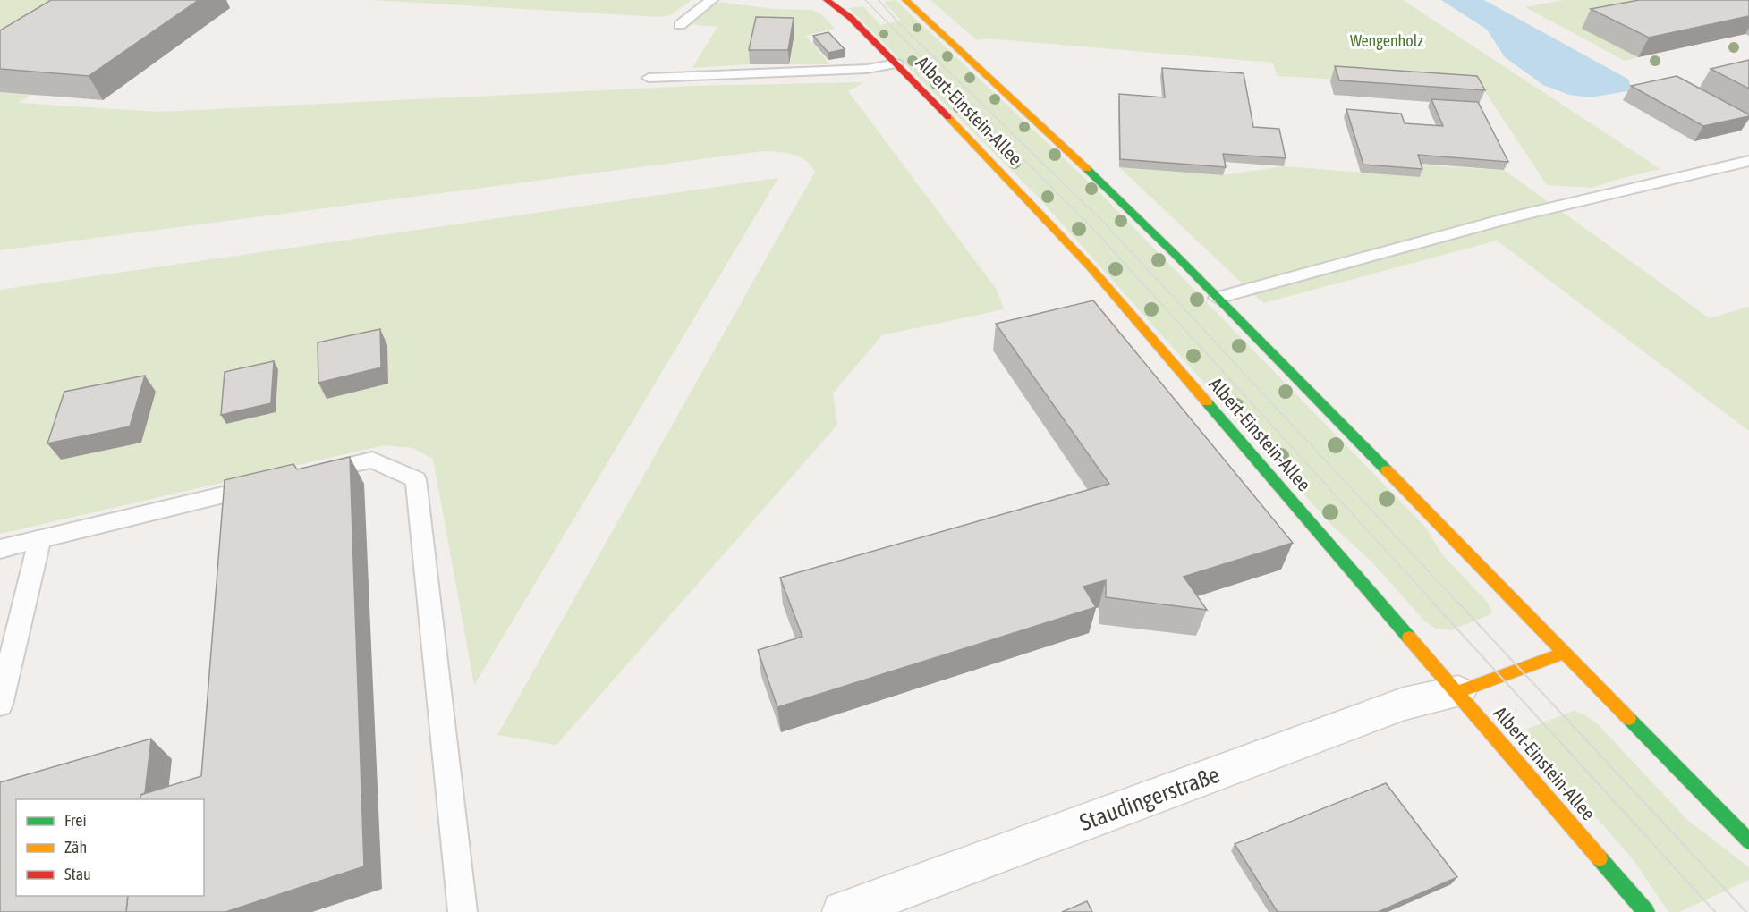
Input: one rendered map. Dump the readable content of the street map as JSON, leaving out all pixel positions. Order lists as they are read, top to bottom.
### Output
{
  "streets": {
    "street": ["Albert-Einstein-Allee", "Staudingerstraße"]
  },
  "crossings": [
    ["Albert-Einstein-Allee", "Staudingerstraße"]
  ],
  "parks": ["Wengenholz"],
  "legend": ["Frei", "Zäh", "Stau"]
}
